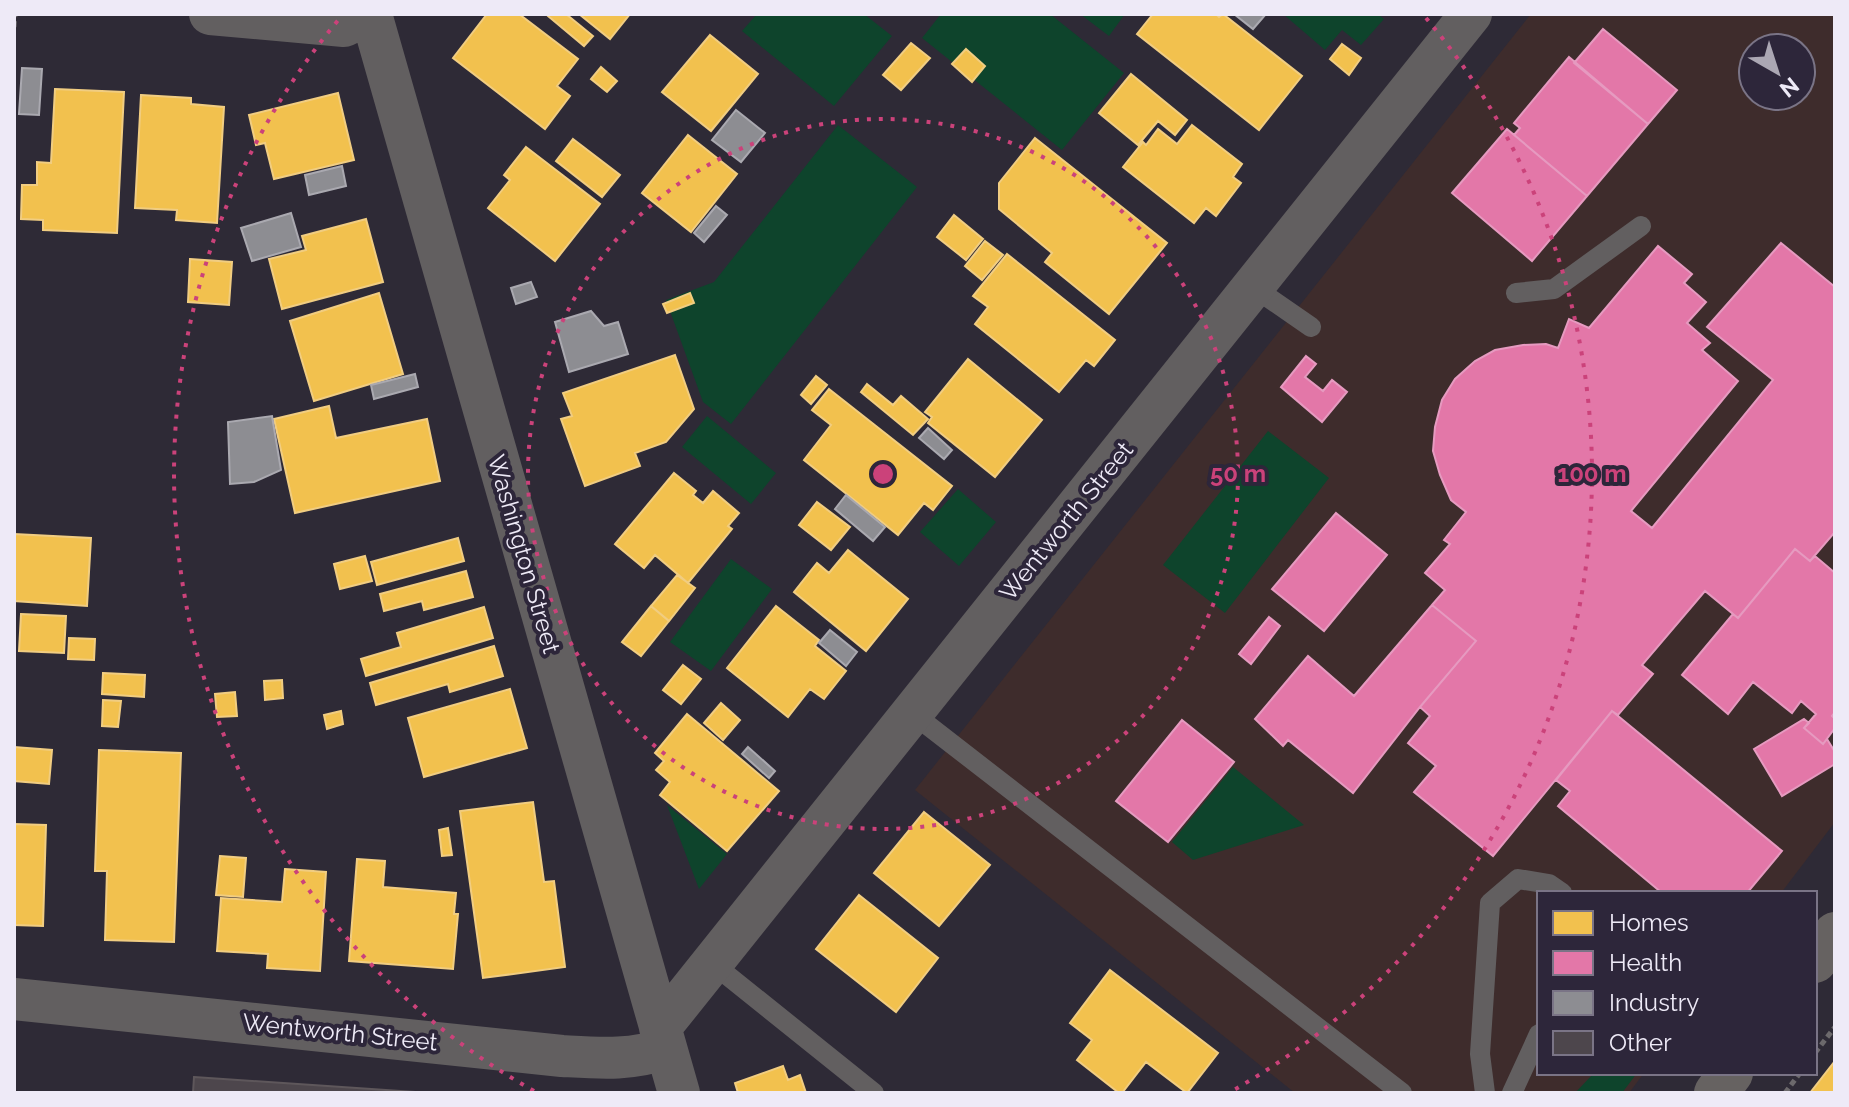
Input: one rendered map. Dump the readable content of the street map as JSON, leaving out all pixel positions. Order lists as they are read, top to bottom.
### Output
{
  "streets": {
    "street": ["Wentworth Street", "Washington Street"]
  },
  "crossings": [
    ["Wentworth Street", "Washington Street"]
  ],
  "legend": [
    "Homes",
    "Health",
    "Industry",
    "Other"
  ],
  "north": "bottom right",
  "rings": ["50 m", "100 m"]
}
